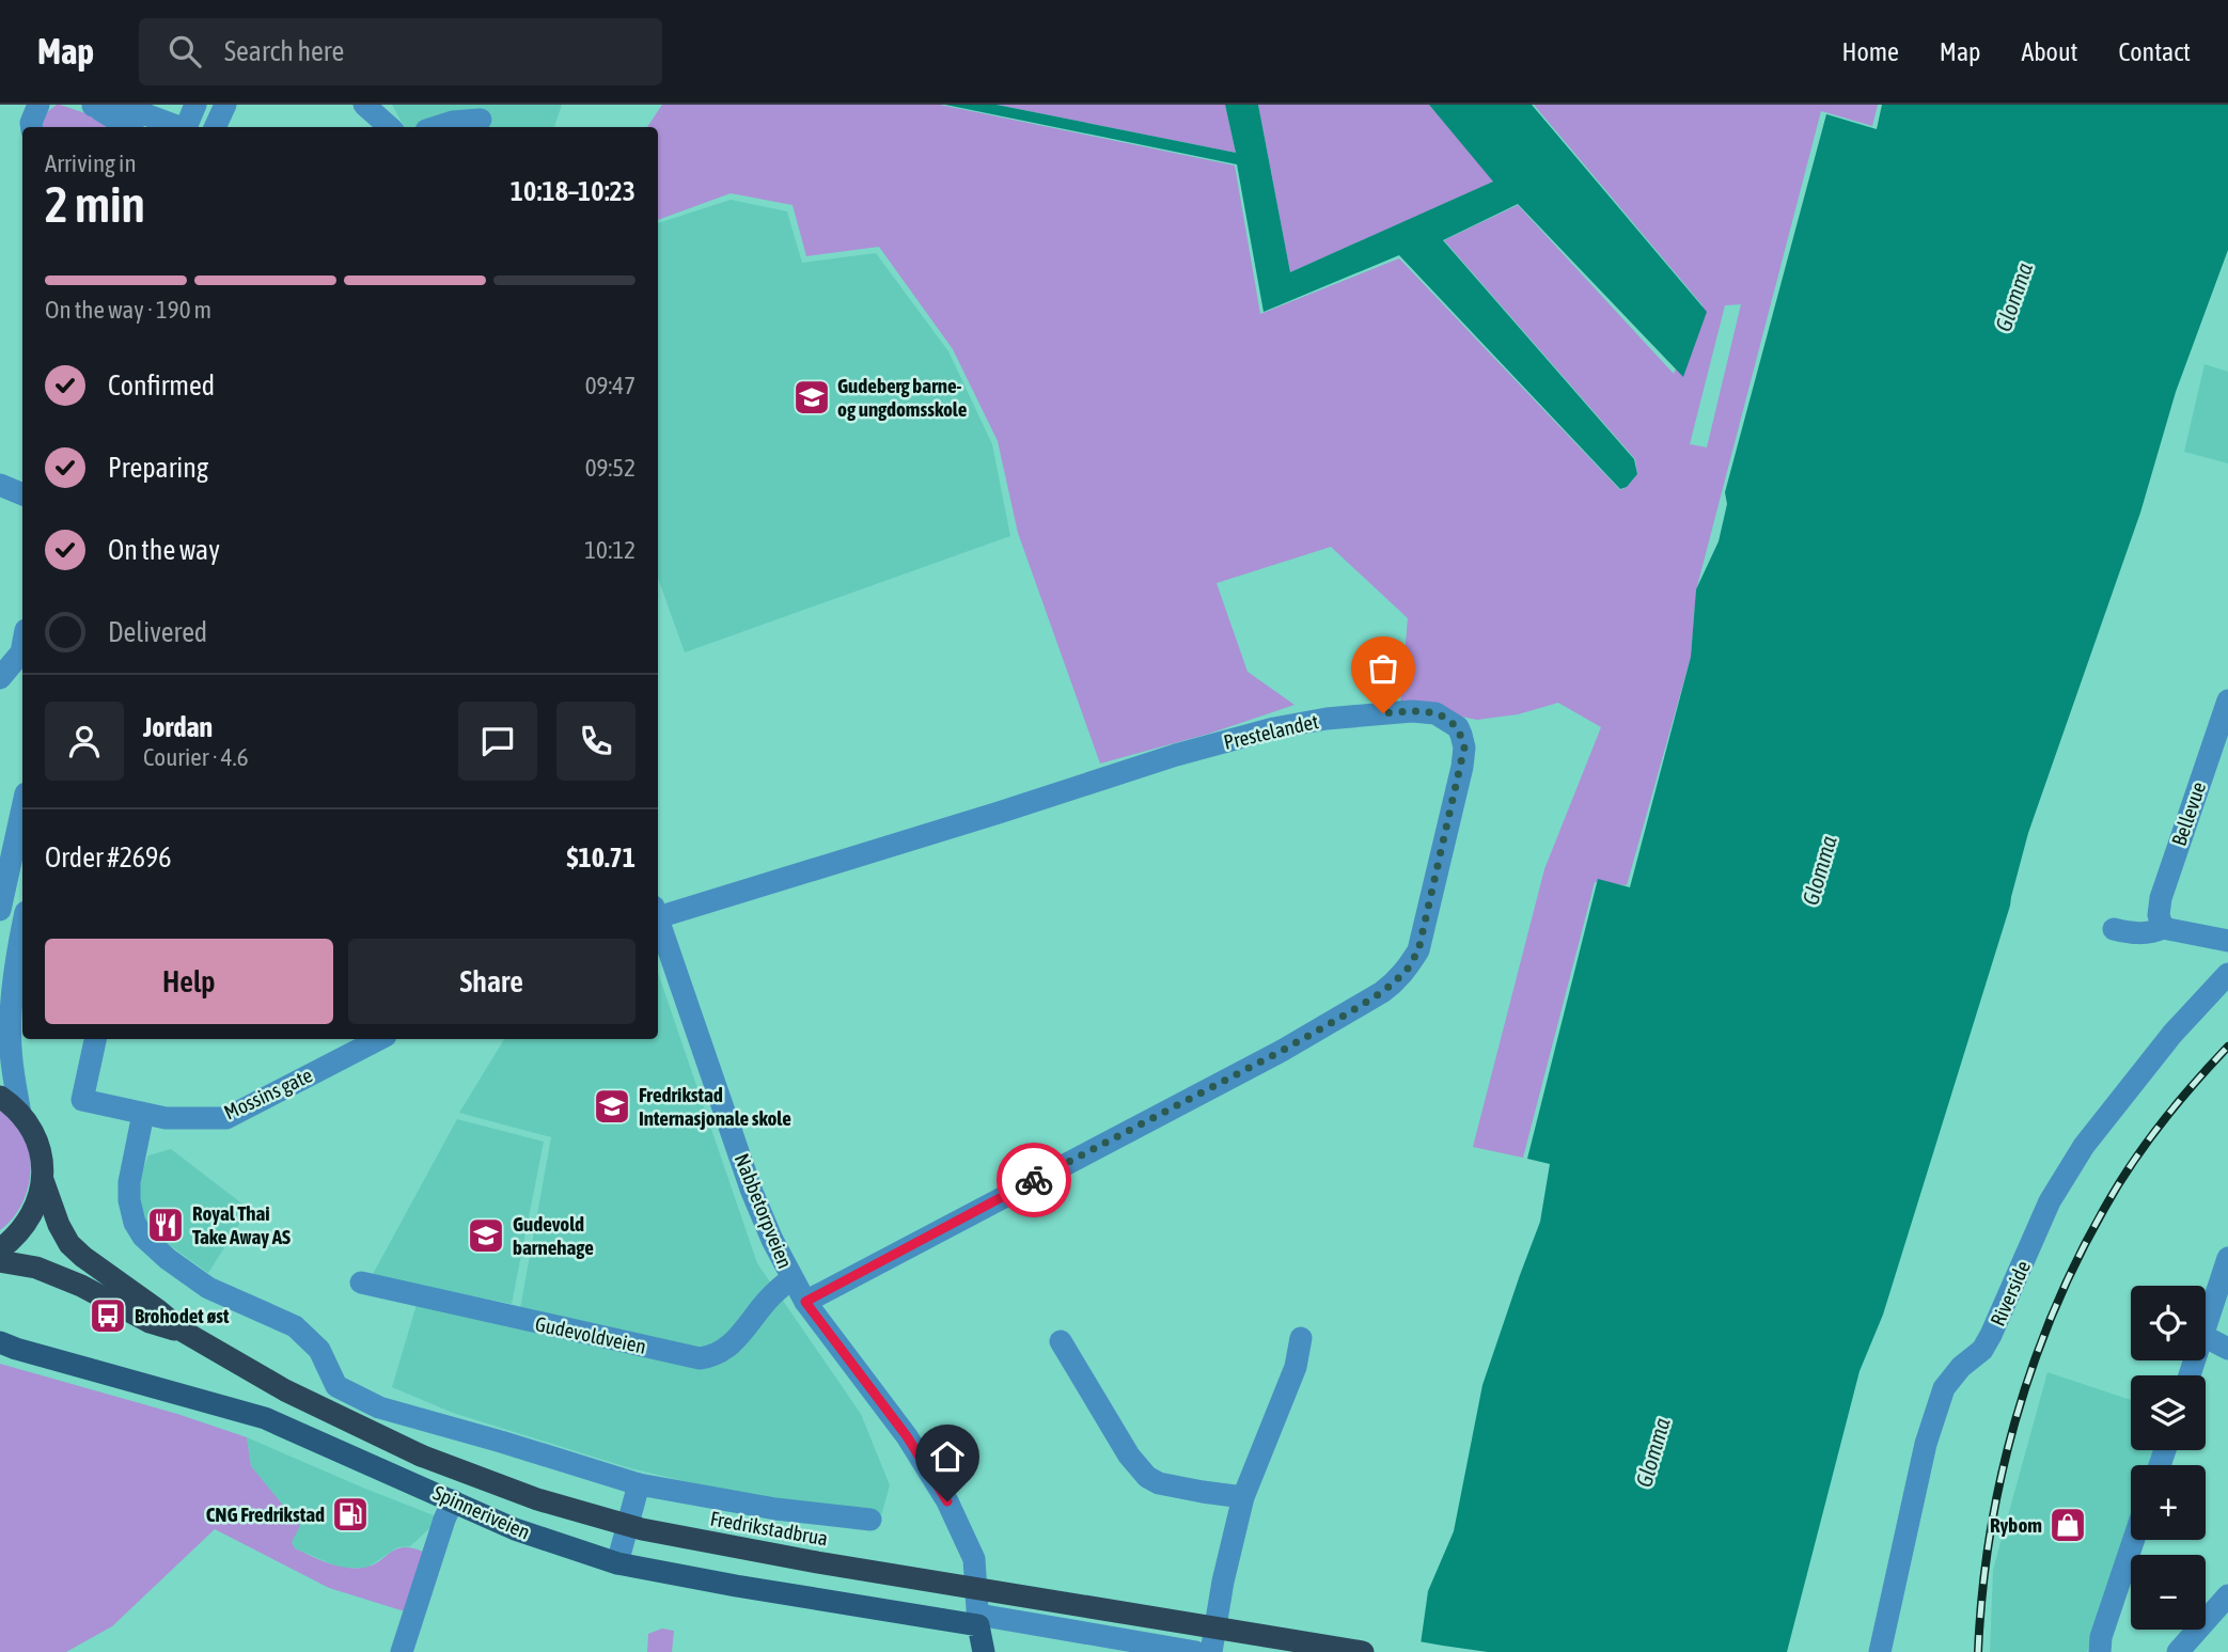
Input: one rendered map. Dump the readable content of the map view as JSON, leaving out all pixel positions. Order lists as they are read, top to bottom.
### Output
{
  "streets": {
    "highway": ["Fredrikstadbrua"],
    "main road": ["Nabbetorpveien", "Spinneriveien"],
    "street": [
      "Prestelandet",
      "Bellevue",
      "Mossins gate",
      "Riverside",
      "Gudevoldveien"
    ]
  },
  "crossings": [
    ["Prestelandet", "Nabbetorpveien"],
    ["Nabbetorpveien", "Gudevoldveien"],
    ["Nabbetorpveien", "Spinneriveien"]
  ],
  "water": ["Glomma"],
  "places": {
    "school or university": ["Gudeberg barne- og ungdomsskole", "Fredrikstad Internasjonale skole", "Gudevold barnehage"],
    "restaurant": ["Royal Thai Take Away AS"],
    "bus stop": ["Brohodet øst"],
    "fuel station": ["CNG Fredrikstad"],
    "shop": ["Rybom"]
  },
  "page": {
    "header": "Map",
    "search": "Search here",
    "nav": [
      "Home",
      "Map",
      "About",
      "Contact"
    ],
    "heading": ["2 min", "Arriving in", "10:18–10:23"],
    "panel": [
      "Jordan",
      "Courier · 4.6",
      "Order #2696",
      "$10.71"
    ],
    "bar": "On the way · 190 m",
    "list": [
      ["Confirmed", "09:47"],
      ["Preparing", "09:52"],
      ["On the way", "10:12"],
      "Delivered"
    ],
    "buttons": ["Help", "Share"],
    "map_buttons": ["+", "−"]
  }
}
